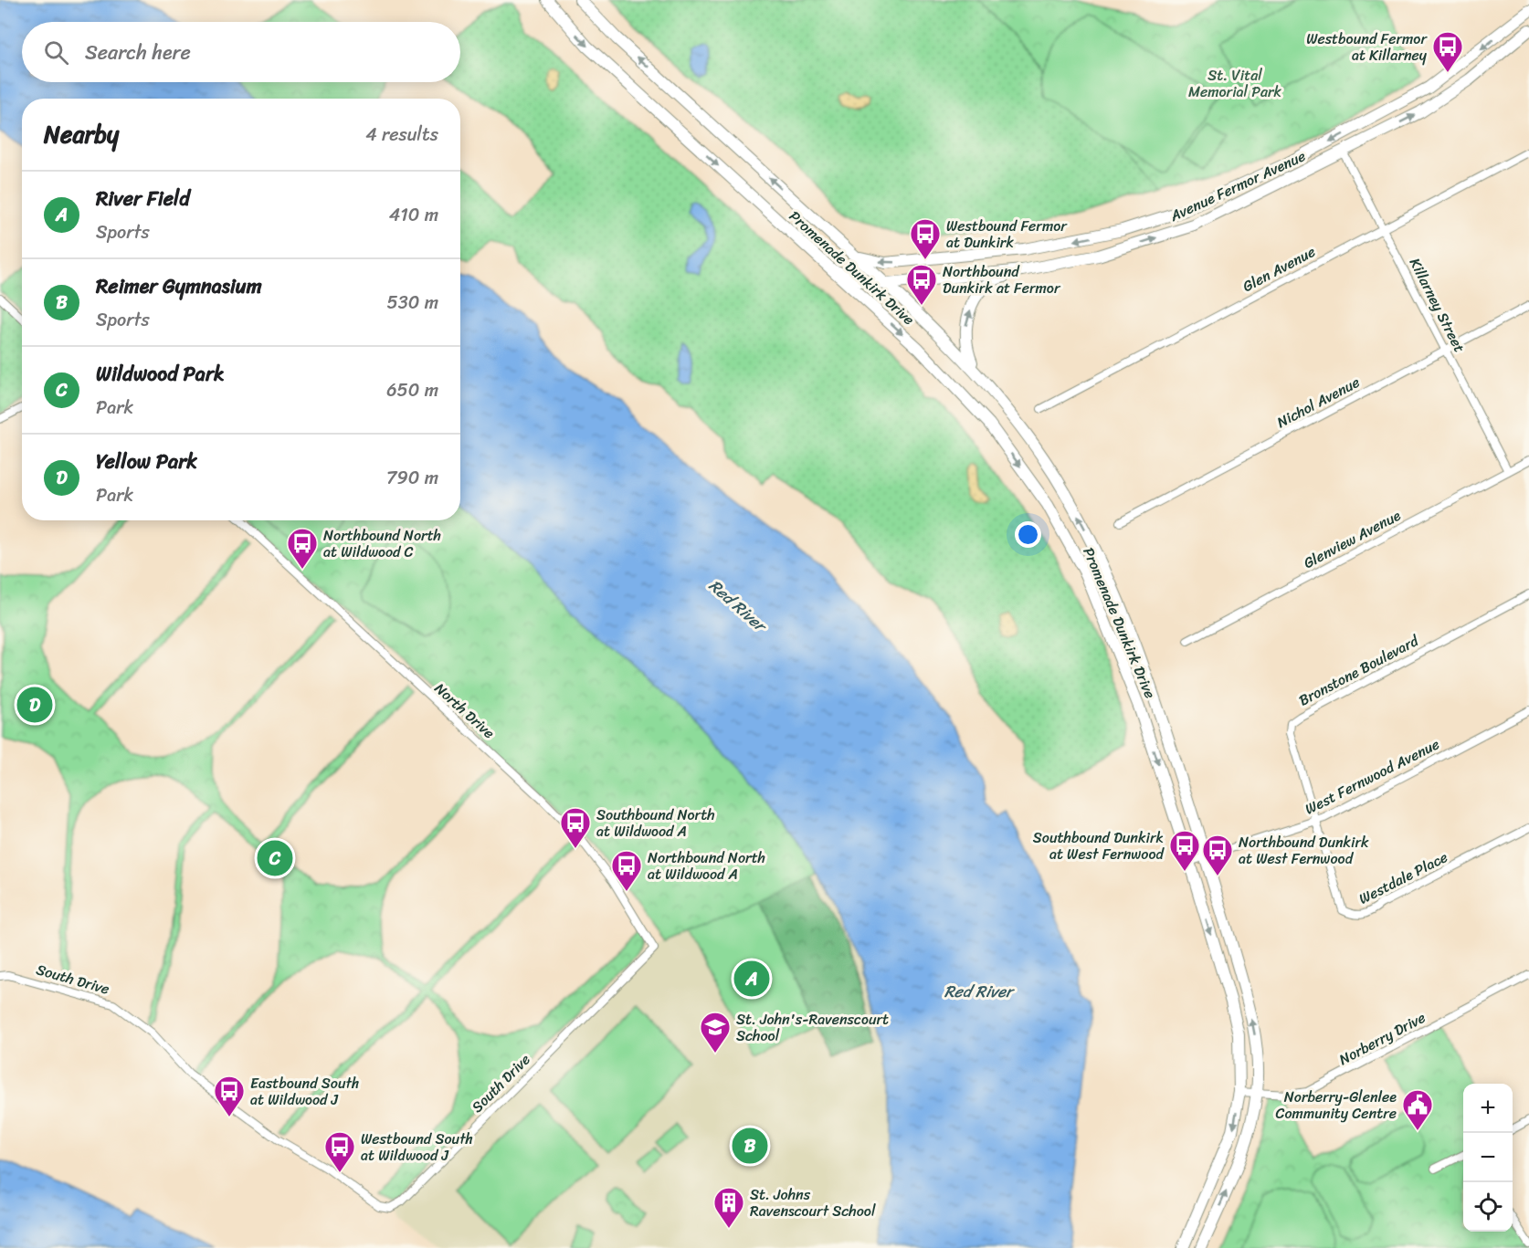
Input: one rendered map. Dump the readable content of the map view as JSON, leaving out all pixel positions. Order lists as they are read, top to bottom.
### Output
{
  "streets": {
    "main road": ["Avenue Fermor Avenue", "Promenade Dunkirk Drive"],
    "street": [
      "Glen Avenue",
      "Killarney Street",
      "Nichol Avenue",
      "Glenview Avenue",
      "Bronstone Boulevard",
      "North Drive",
      "West Fernwood Avenue",
      "Westdale Place",
      "South Drive",
      "Norberry Drive"
    ]
  },
  "crossings": [
    ["Avenue Fermor Avenue", "Promenade Dunkirk Drive"],
    ["Avenue Fermor Avenue", "Killarney Street"],
    ["Promenade Dunkirk Drive", "West Fernwood Avenue"],
    ["Promenade Dunkirk Drive", "Norberry Drive"],
    ["Glen Avenue", "Killarney Street"],
    ["Killarney Street", "Nichol Avenue"],
    ["Killarney Street", "Glenview Avenue"],
    ["Bronstone Boulevard", "West Fernwood Avenue"],
    ["Bronstone Boulevard", "Westdale Place"],
    ["North Drive", "South Drive"],
    ["West Fernwood Avenue", "Westdale Place"]
  ],
  "water": ["Red River"],
  "parks": ["St. Vital Memorial Park"],
  "places": {
    "bus stop": [
      "Westbound Fermor at Killarney",
      "Westbound Fermor at Dunkirk",
      "Northbound Dunkirk at Fermor",
      "Northbound North at Wildwood C",
      "Southbound North at Wildwood A",
      "Southbound Dunkirk at West Fernwood",
      "Northbound Dunkirk at West Fernwood",
      "Northbound North at Wildwood A",
      "Eastbound South at Wildwood J",
      "Westbound South at Wildwood J"
    ],
    "school or university": ["St. John's-Ravenscourt School"],
    "public building": ["Norberry-Glenlee Community Centre"],
    "building": ["St. Johns Ravenscourt School"]
  },
  "page": {
    "search": "Search here",
    "heading": ["Nearby", "4 results"],
    "list": [
      {
        "mark": "A",
        "name": "River Field",
        "note": "Sports",
        "value": "410 m"
      },
      {
        "mark": "B",
        "name": "Reimer Gymnasium",
        "note": "Sports",
        "value": "530 m"
      },
      {
        "mark": "C",
        "name": "Wildwood Park",
        "note": "Park",
        "value": "650 m"
      },
      {
        "mark": "D",
        "name": "Yellow Park",
        "note": "Park",
        "value": "790 m"
      }
    ],
    "pins": [
      "D",
      "C",
      "A",
      "B"
    ],
    "map_buttons": ["+", "−"]
  }
}
